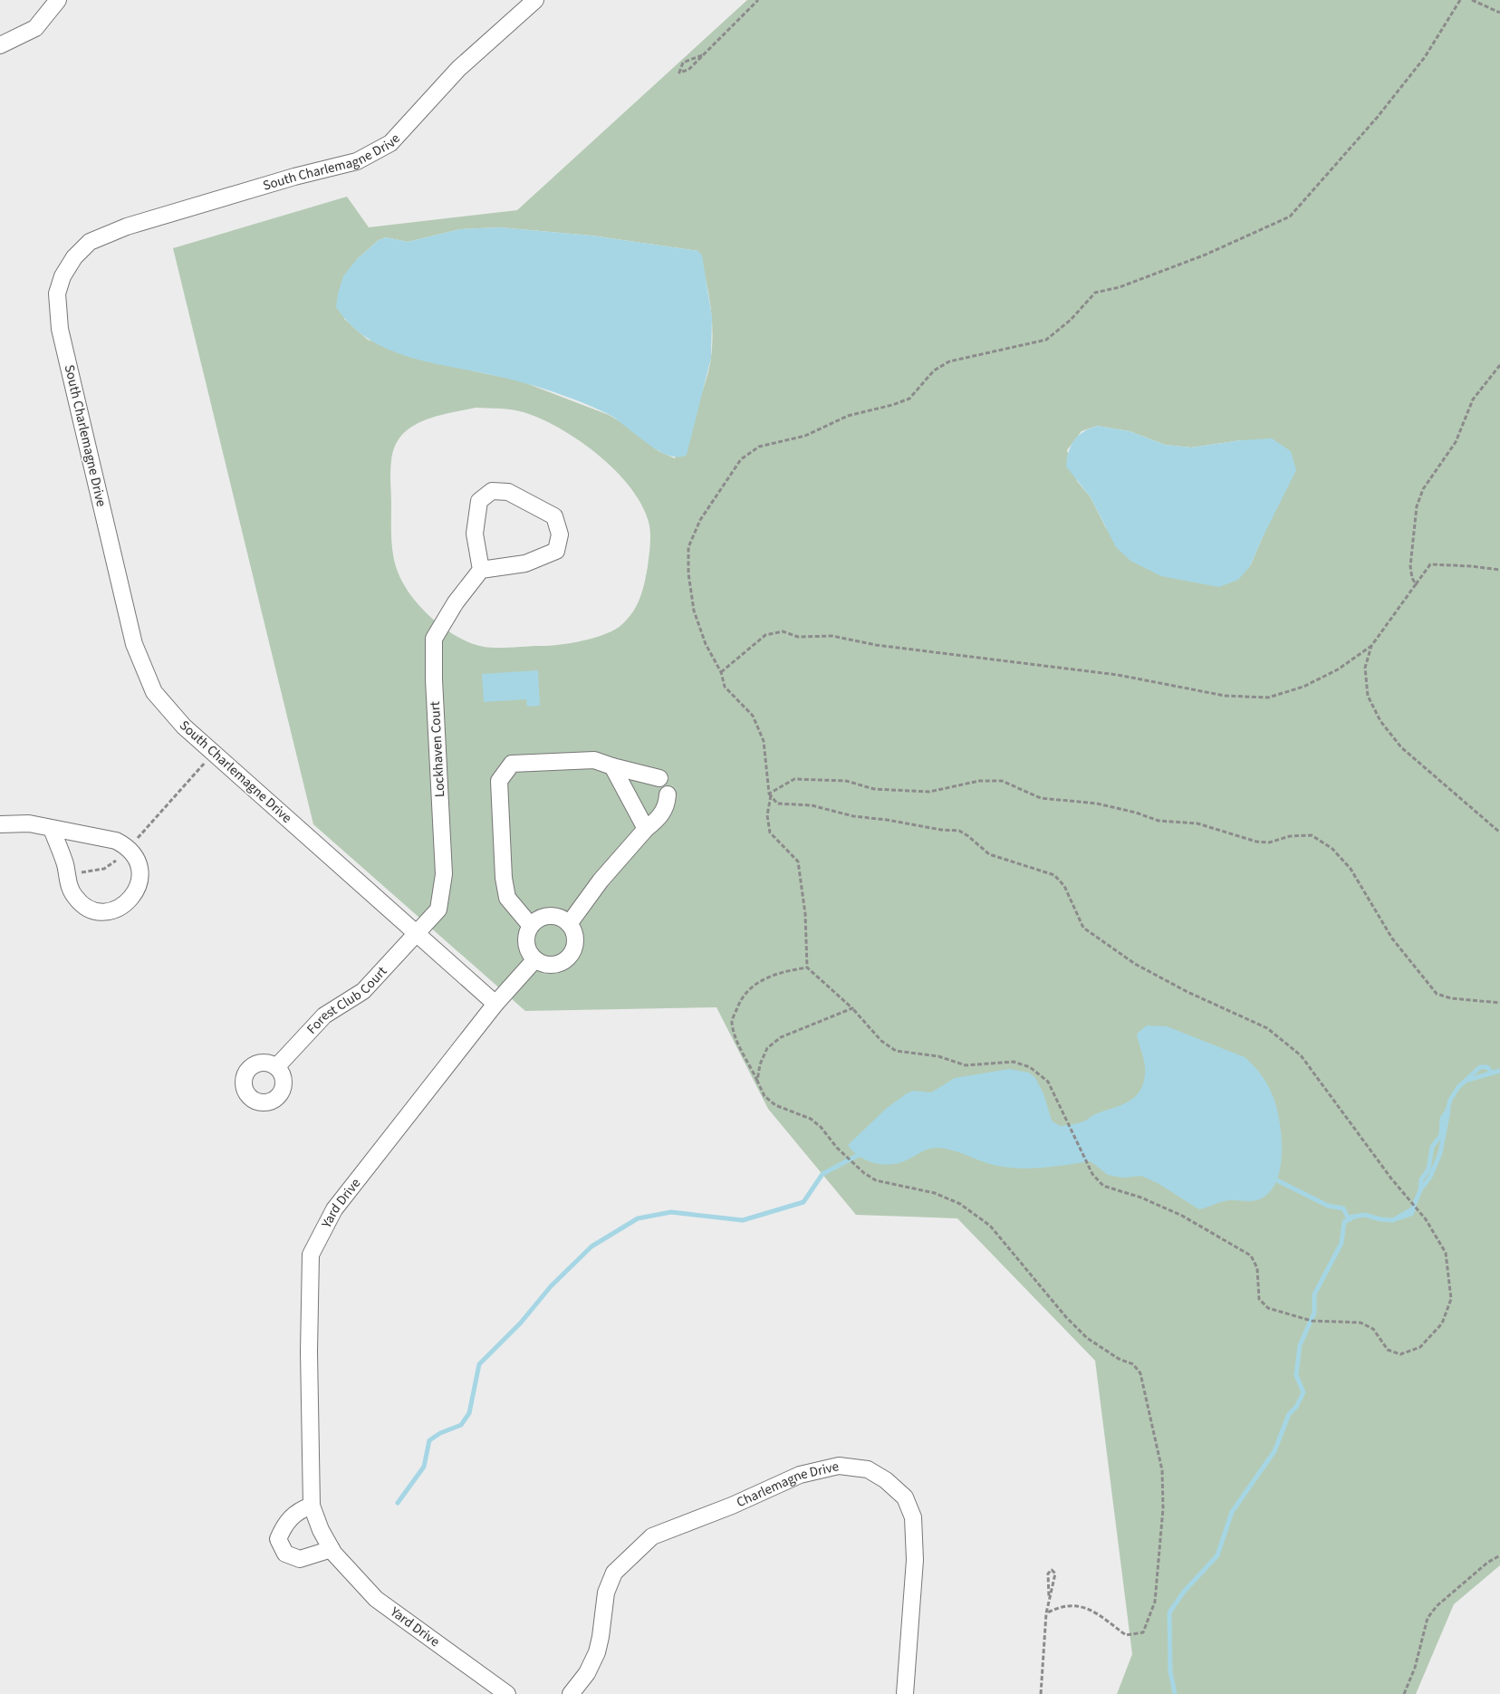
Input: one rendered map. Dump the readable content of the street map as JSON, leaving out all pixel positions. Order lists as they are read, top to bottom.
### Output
{
  "streets": {
    "street": [
      "South Charlemagne Drive",
      "Lockhaven Court",
      "Forest Club Court",
      "Yard Drive",
      "Charlemagne Drive"
    ]
  },
  "crossings": [
    ["South Charlemagne Drive", "Lockhaven Court"],
    ["South Charlemagne Drive", "Forest Club Court"],
    ["South Charlemagne Drive", "Yard Drive"],
    ["Lockhaven Court", "Forest Club Court"]
  ]
}
